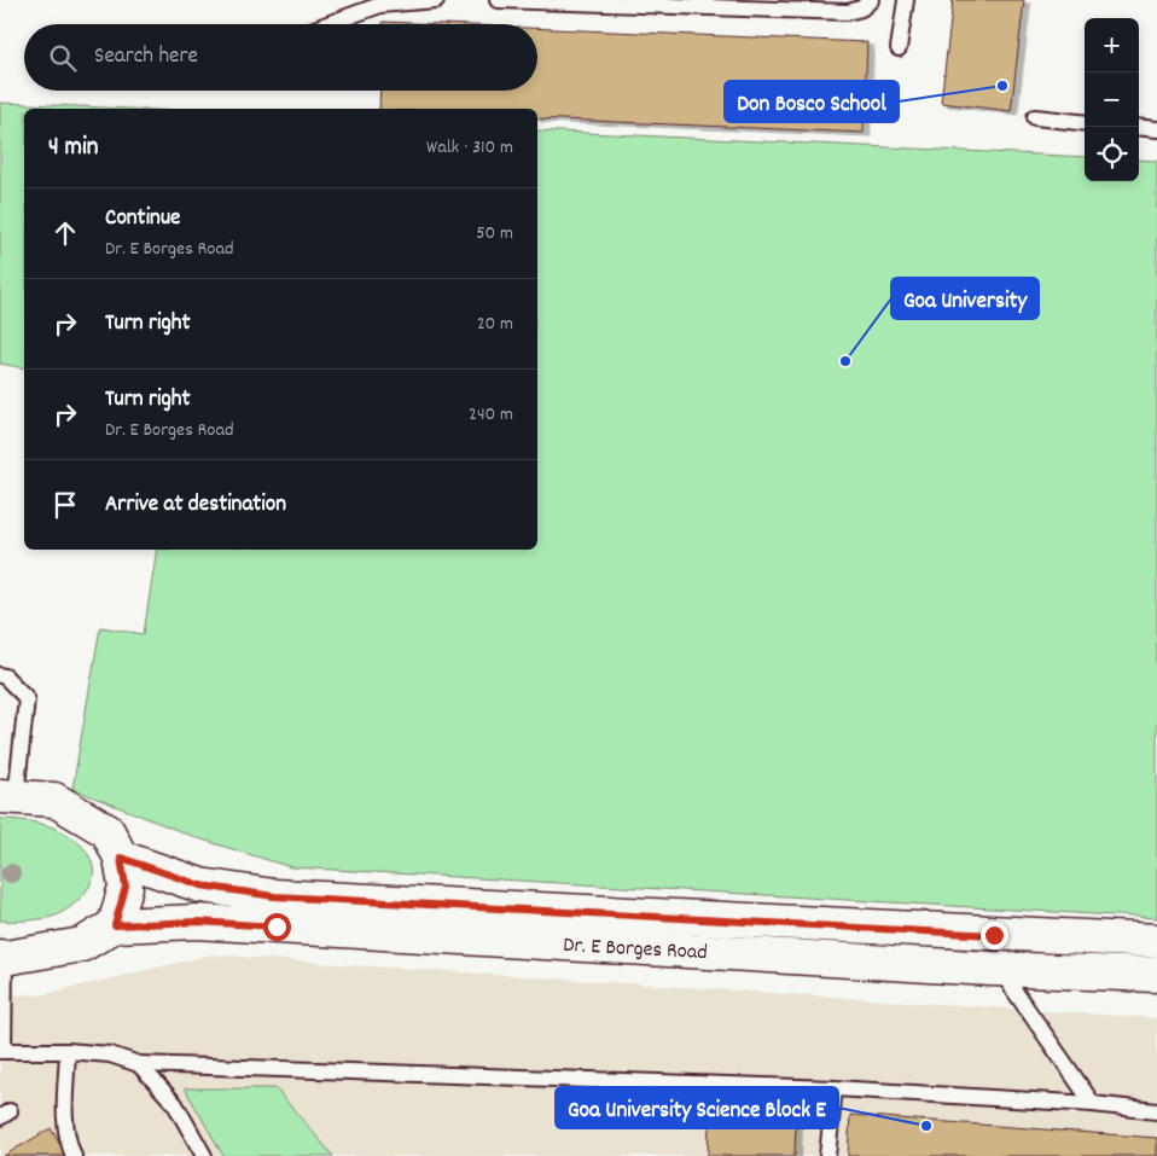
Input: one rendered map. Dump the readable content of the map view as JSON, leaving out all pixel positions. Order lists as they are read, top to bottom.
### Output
{
  "streets": {
    "main road": ["Dr. E Borges Road"]
  },
  "places": ["Don Bosco School", "Goa University", "Goa University Science Block E"],
  "page": {
    "map_buttons": ["+", "−"],
    "search": "Search here",
    "heading": ["4 min", "Walk · 310 m"],
    "list": [
      ["Continue", "Dr. E Borges Road", "50 m"],
      ["Turn right", "20 m"],
      ["Turn right", "Dr. E Borges Road", "240 m"],
      "Arrive at destination"
    ]
  }
}
